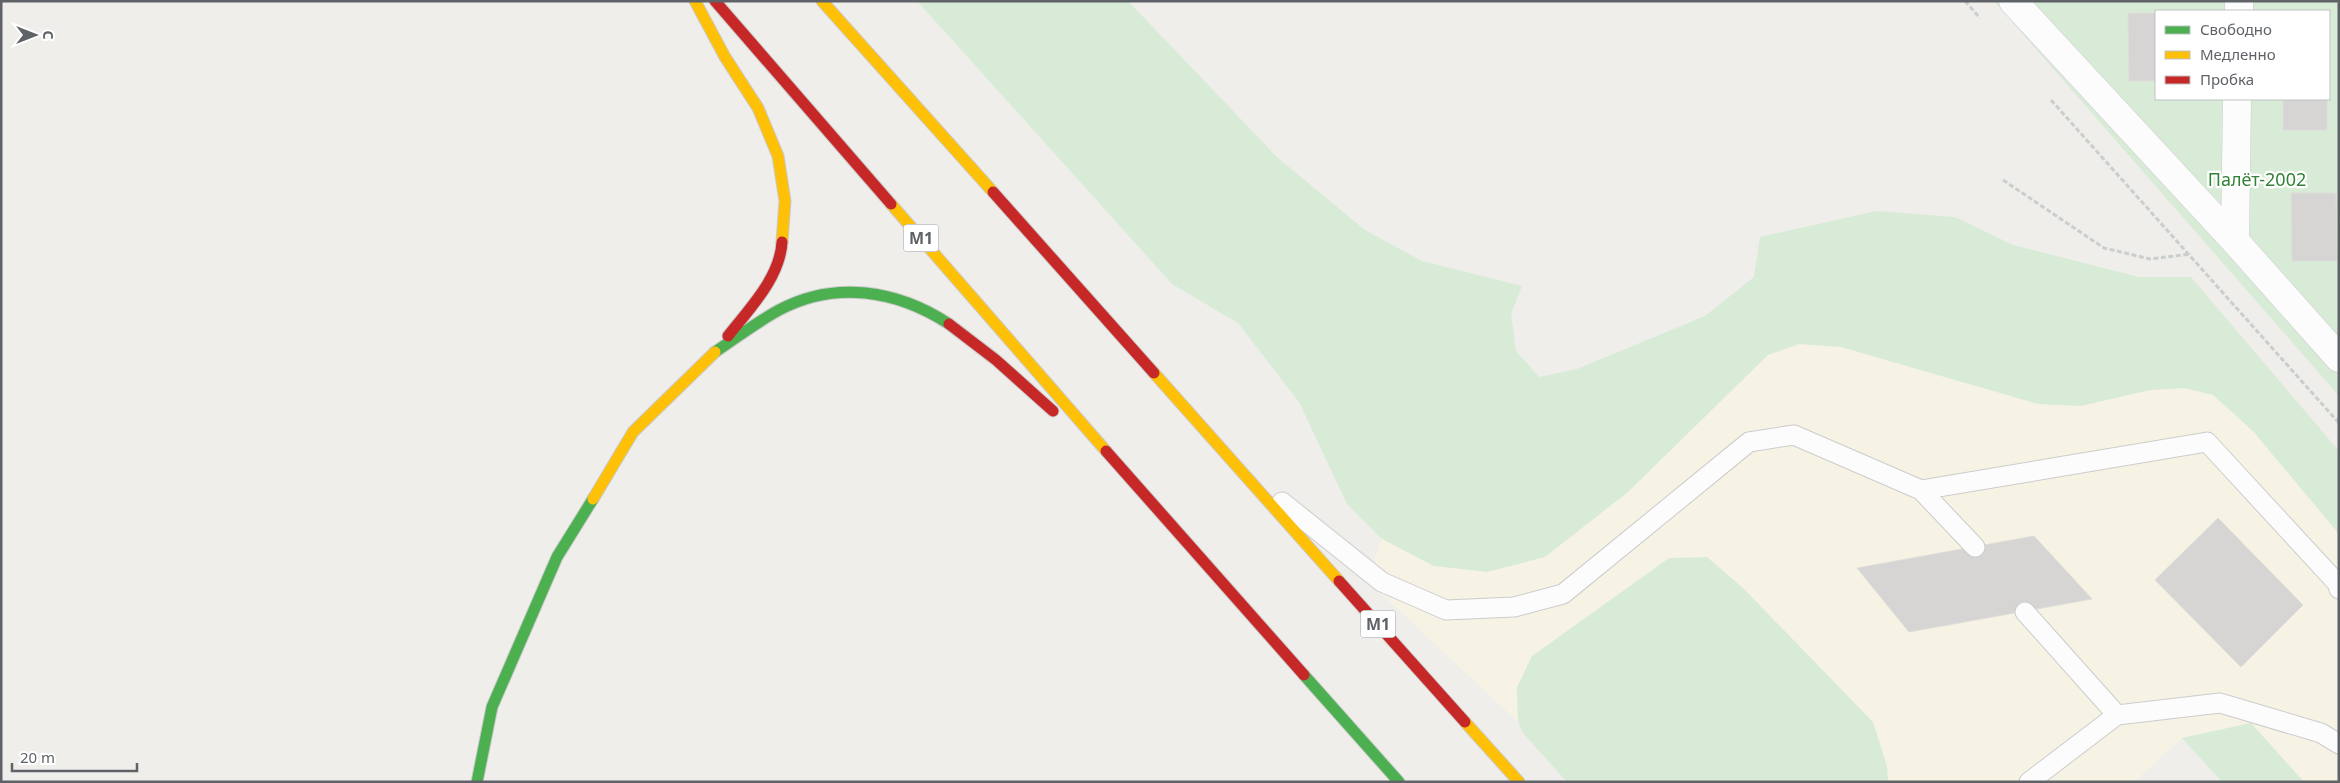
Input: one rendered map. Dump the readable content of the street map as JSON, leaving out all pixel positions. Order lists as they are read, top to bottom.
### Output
{
  "streets": {
    "main road": ["М1"]
  },
  "parks": ["Палёт-2002"],
  "legend": ["Свободно", "Медленно", "Пробка"],
  "scale_bar": "20 m",
  "north": "right"
}
